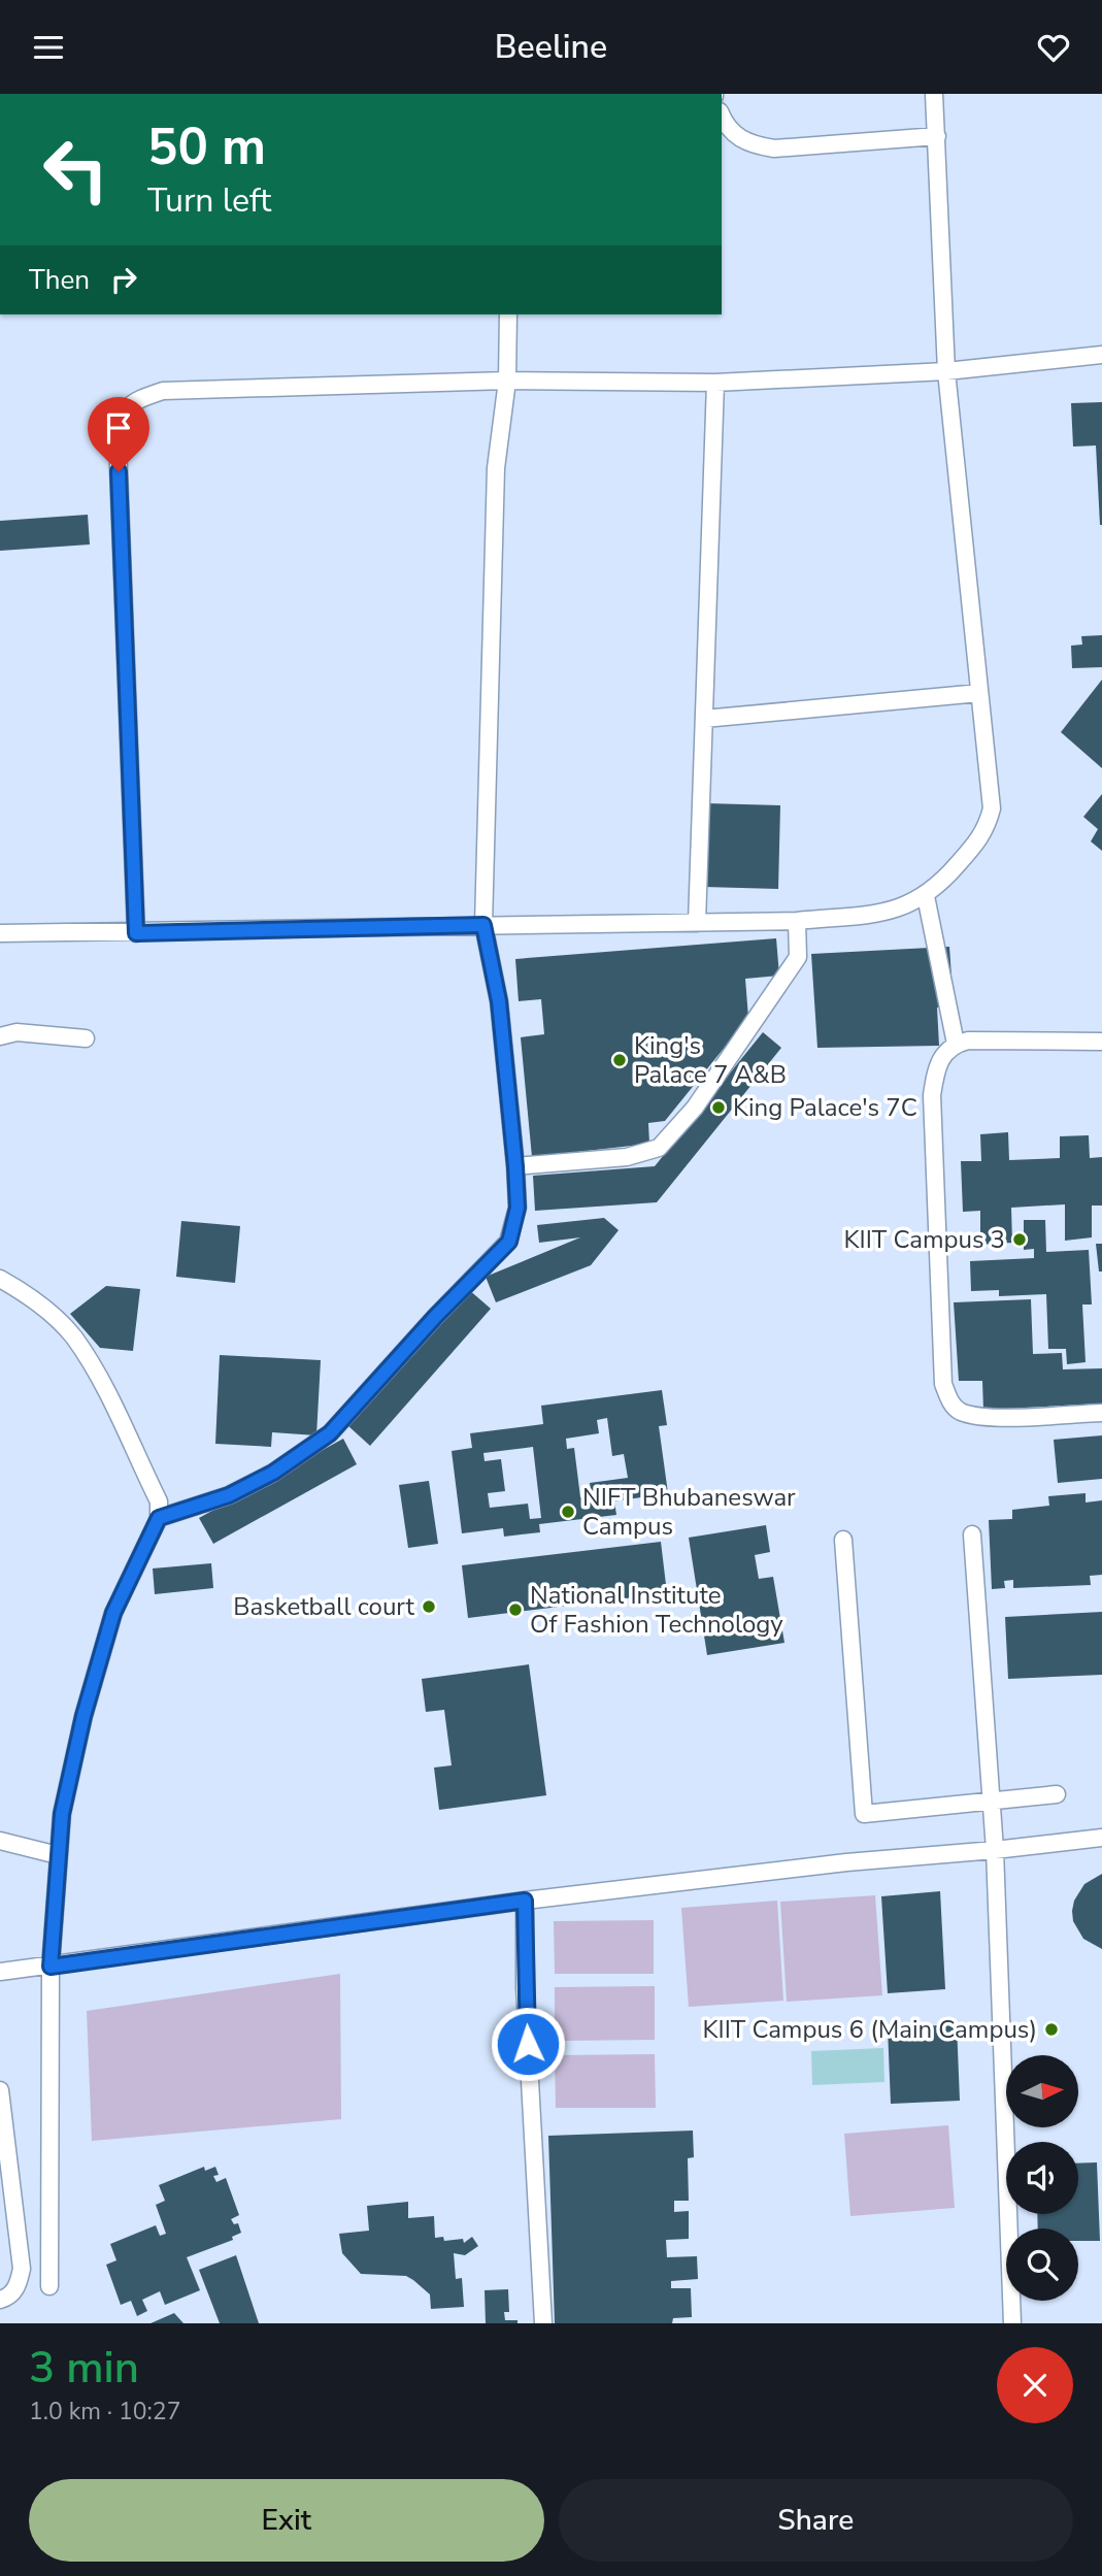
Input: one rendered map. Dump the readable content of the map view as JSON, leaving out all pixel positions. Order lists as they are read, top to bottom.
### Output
{
  "places": [
    "King's Palace 7 A&B",
    "King Palace's 7C",
    "KIIT Campus 3",
    "NIFT Bhubaneswar Campus",
    "Basketball court",
    "National Institute Of Fashion Technology",
    "KIIT Campus 6 (Main Campus)"
  ],
  "north": "right",
  "page": {
    "header": "Beeline",
    "turn": ["50 m", "Turn left"],
    "then": "Then",
    "heading": ["3 min", "1.0 km · 10:27"],
    "buttons": ["Exit", "Share"]
  }
}
